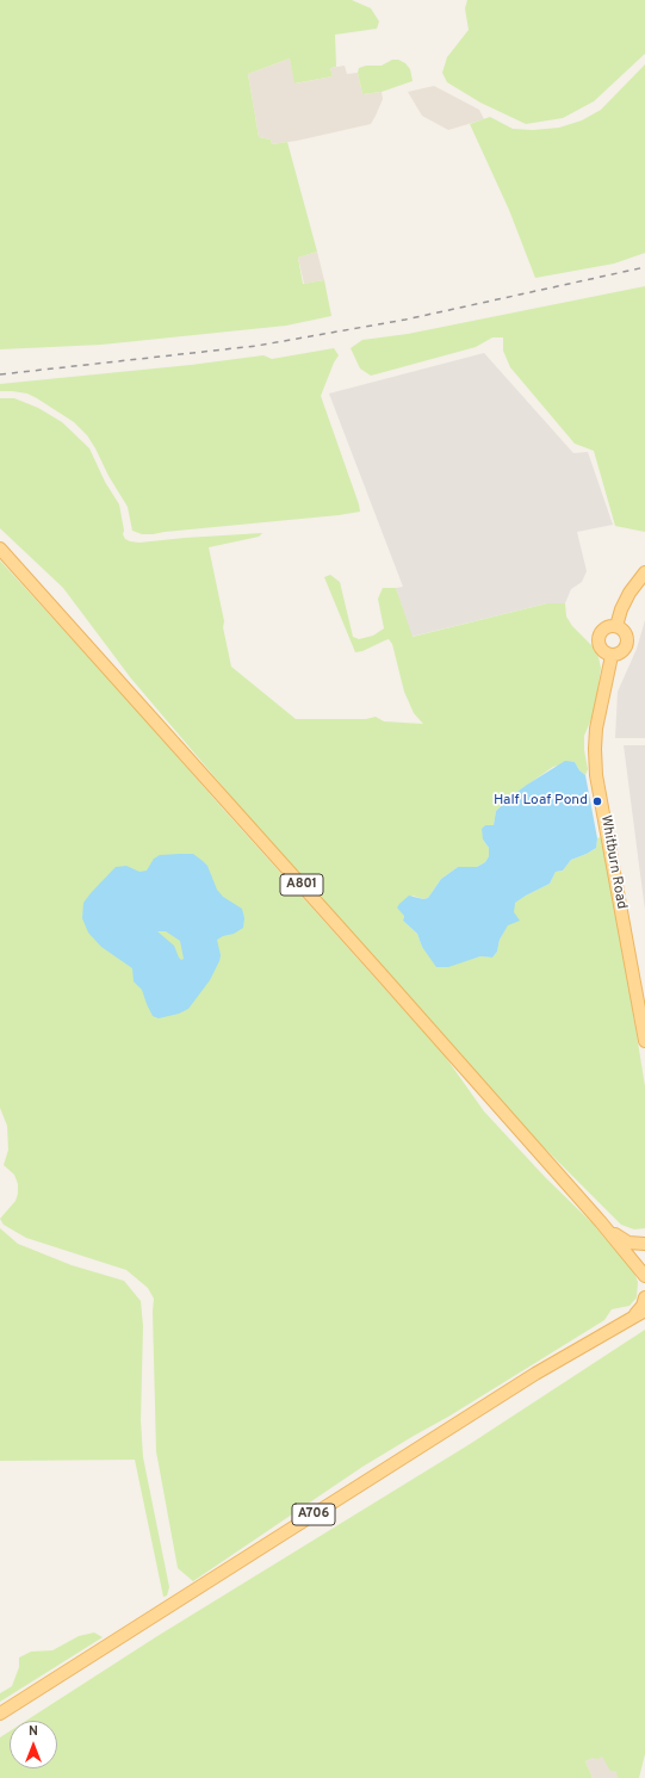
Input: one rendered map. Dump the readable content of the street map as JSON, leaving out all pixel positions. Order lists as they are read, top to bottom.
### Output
{
  "streets": {
    "main road": ["Whitburn Road", "A801", "A706"]
  },
  "places": ["Half Loaf Pond"],
  "north": "top"
}
